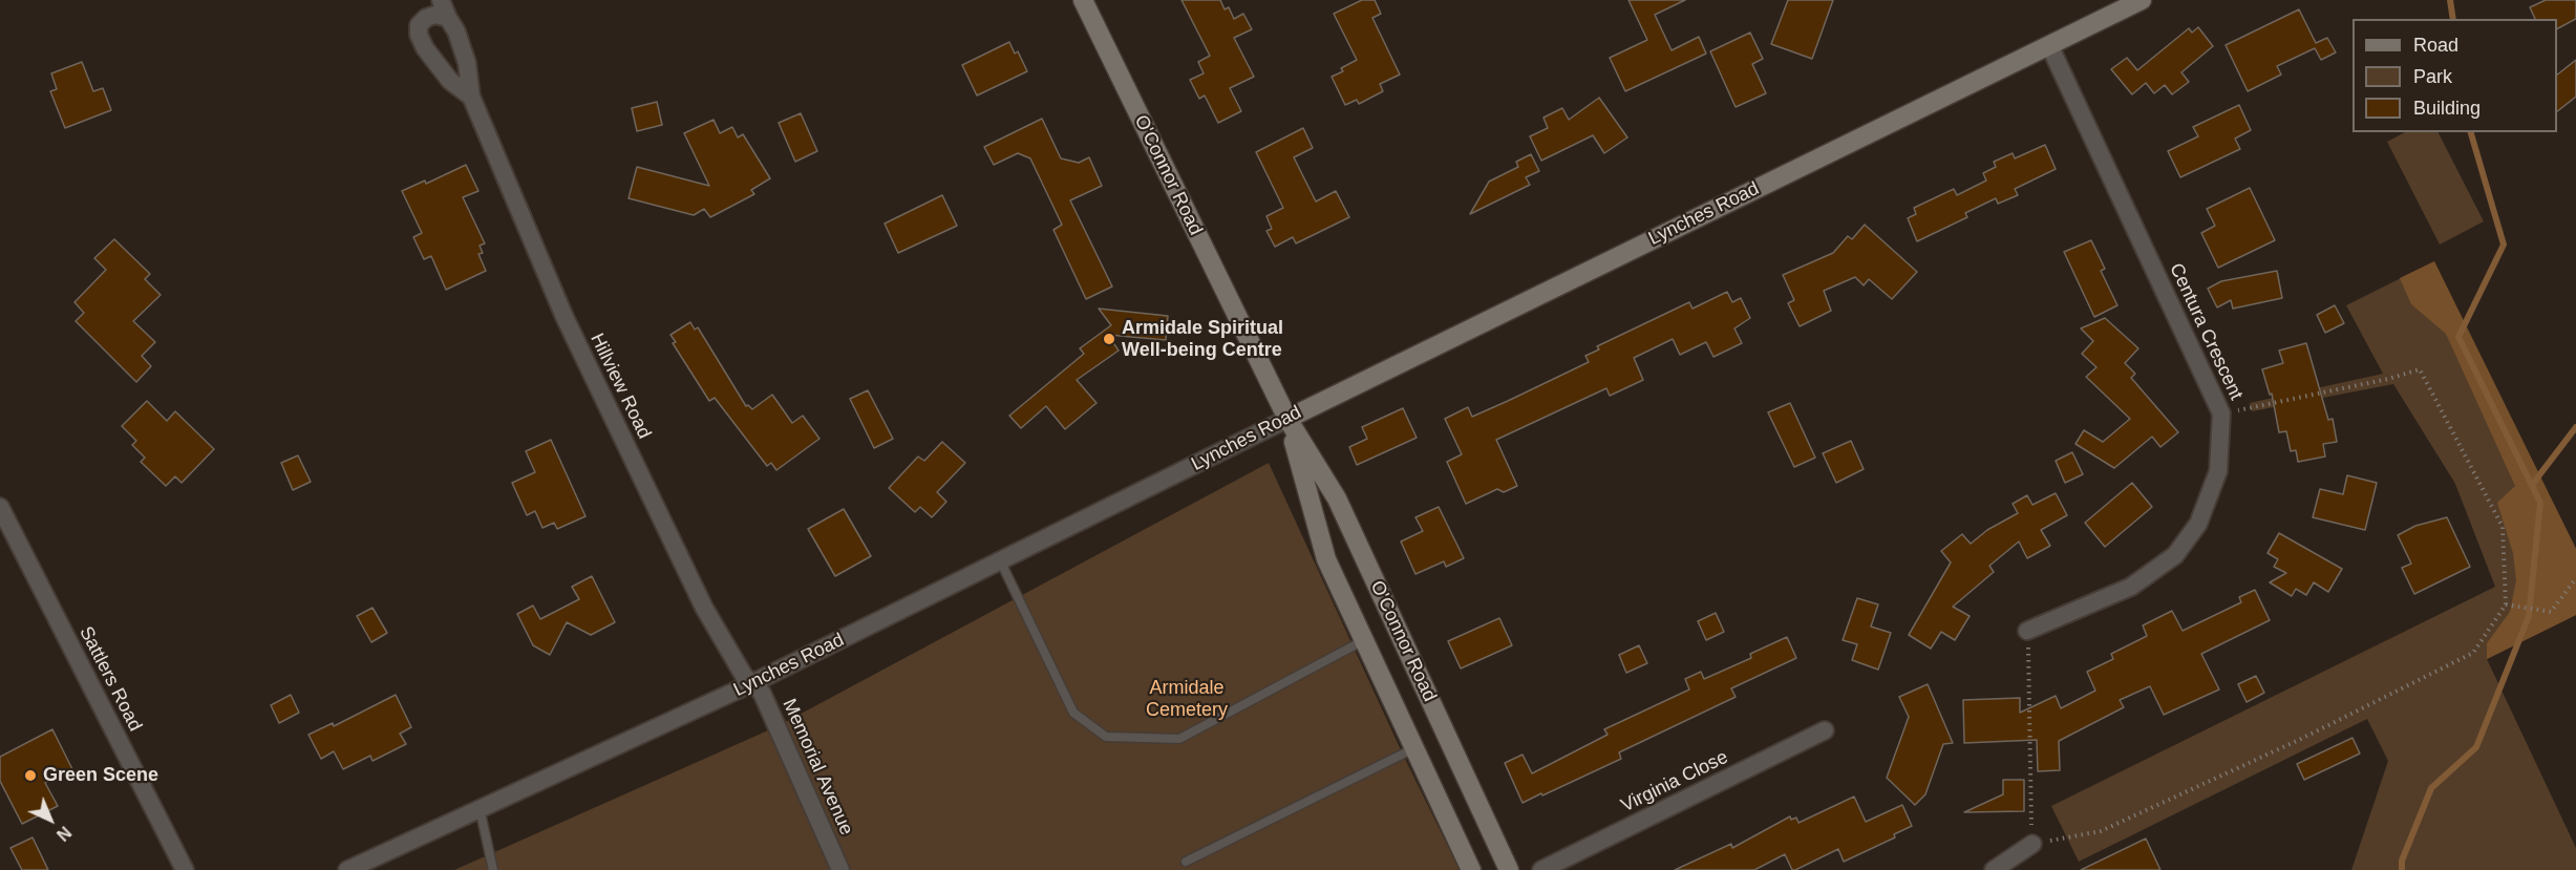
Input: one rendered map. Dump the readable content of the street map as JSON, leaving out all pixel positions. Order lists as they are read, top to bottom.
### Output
{
  "streets": {
    "street": [
      "O'Connor Road",
      "Lynches Road",
      "Centura Crescent",
      "Hillview Road",
      "Sattlers Road",
      "Memorial Avenue",
      "Virginia Close"
    ]
  },
  "crossings": [
    ["O'Connor Road", "Lynches Road"],
    ["Lynches Road", "Centura Crescent"],
    ["Lynches Road", "Hillview Road"],
    ["Lynches Road", "Memorial Avenue"],
    ["Hillview Road", "Memorial Avenue"]
  ],
  "parks": ["Armidale Cemetery"],
  "places": ["Armidale Spiritual Well-being Centre", "Green Scene"],
  "legend": ["Road", "Park", "Building"],
  "north": "bottom right"
}
